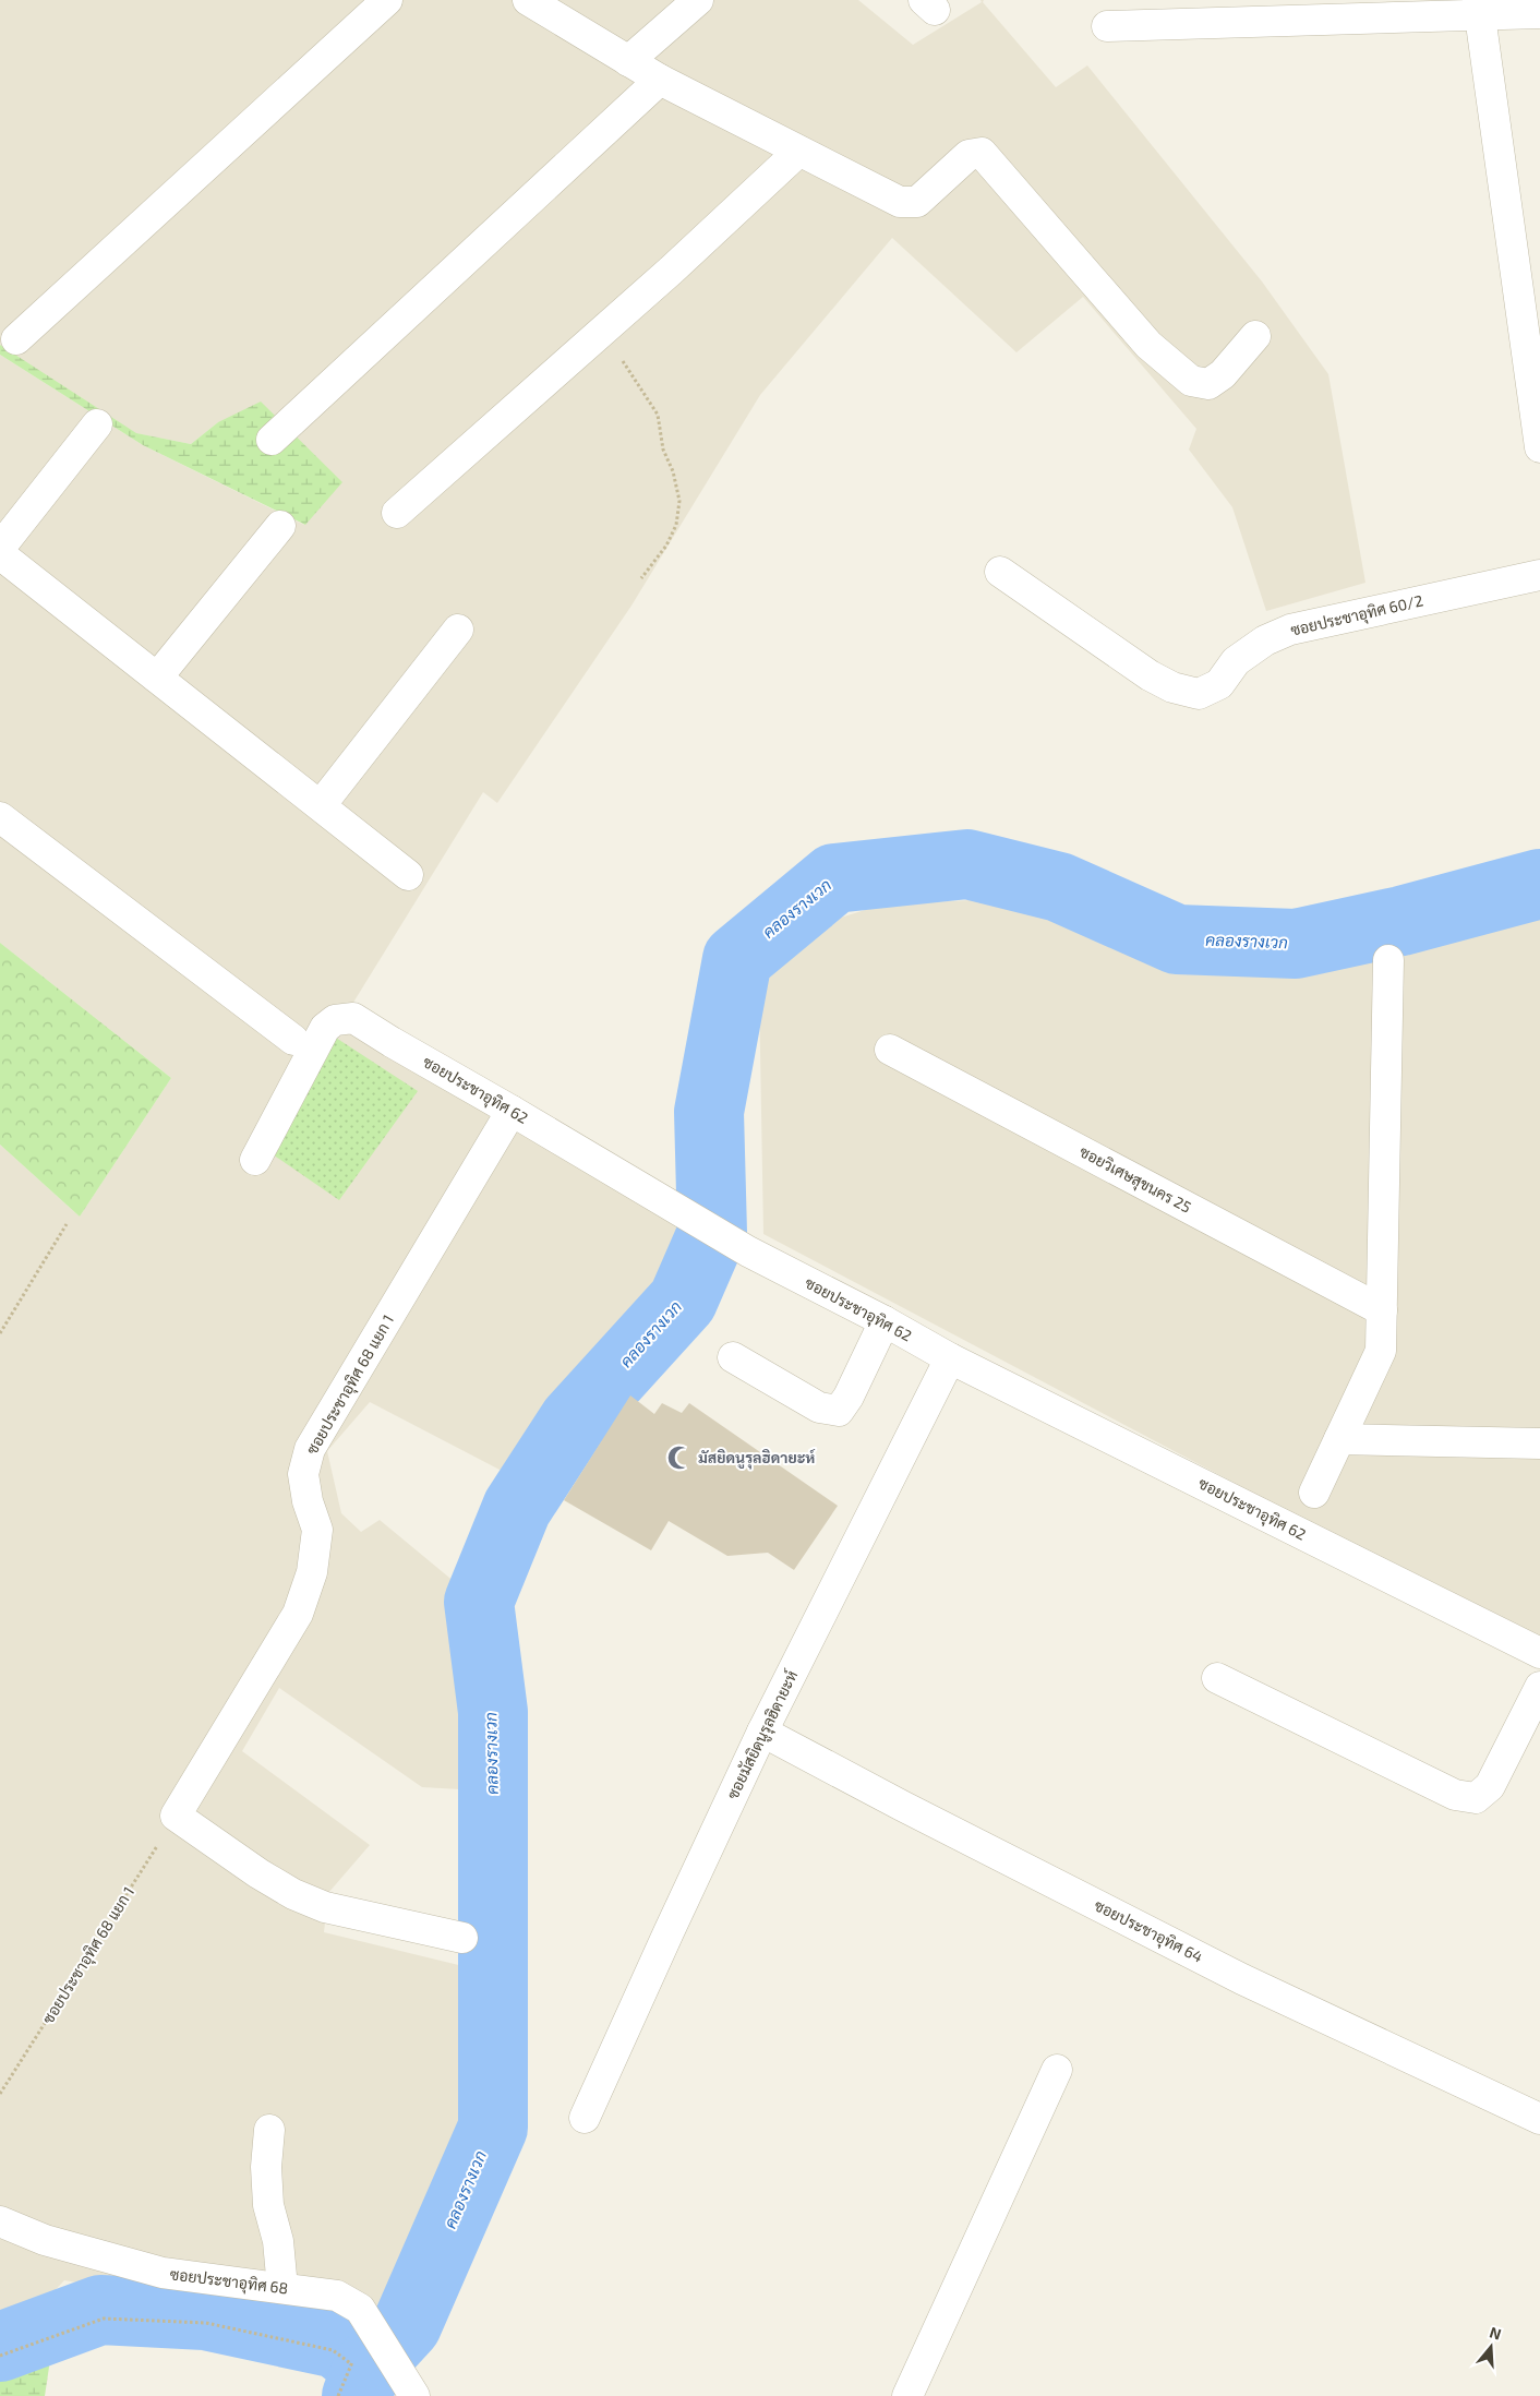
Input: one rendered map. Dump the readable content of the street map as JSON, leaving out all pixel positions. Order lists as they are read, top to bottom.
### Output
{
  "streets": {
    "street": [
      "ซอยประชาอุทิศ 60/2",
      "ซอยประชาอุทิศ 62",
      "ซอยวิเศษสุขนคร 25",
      "ซอยประชาอุทิศ 68 แยก 1",
      "ซอยมัสยิดนูรุลฮิดายะห์",
      "ซอยประชาอุทิศ 64",
      "ซอยประชาอุทิศ 68"
    ]
  },
  "crossings": [
    ["ซอยประชาอุทิศ 62", "ซอยประชาอุทิศ 68 แยก 1"],
    ["ซอยประชาอุทิศ 62", "ซอยมัสยิดนูรุลฮิดายะห์"],
    ["ซอยมัสยิดนูรุลฮิดายะห์", "ซอยประชาอุทิศ 64"]
  ],
  "water": ["คลองรางเวก"],
  "places": {
    "mosque": ["มัสยิดนูรุลฮิดายะห์"]
  },
  "north": "top"
}
